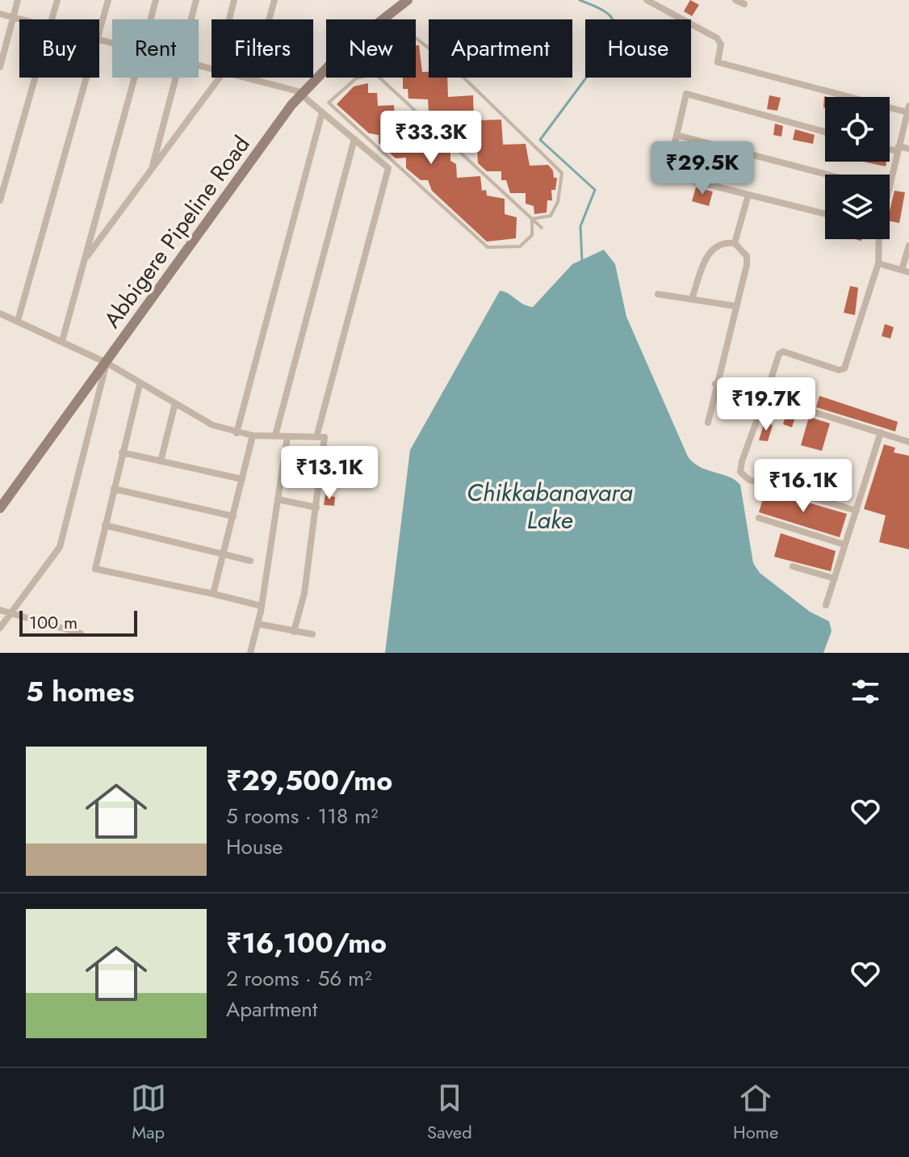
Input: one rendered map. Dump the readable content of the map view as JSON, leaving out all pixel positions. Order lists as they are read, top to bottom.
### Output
{
  "streets": {
    "main road": ["Abbigere Pipeline Road"]
  },
  "water": ["Chikkabanavara Lake"],
  "scale_bar": "100 m",
  "page": {
    "chip": [
      "Buy",
      "Rent",
      "Filters",
      "New",
      "Apartment",
      "House"
    ],
    "price": [
      "₹33.3K",
      "₹29.5K",
      "₹19.7K",
      "₹13.1K",
      "₹16.1K"
    ],
    "scale": "100 m",
    "heading": "5 homes",
    "list": [
      {
        "name": "₹29,500/mo",
        "note": "5 rooms · 118 m² · House"
      },
      {
        "name": "₹16,100/mo",
        "note": "2 rooms · 56 m² · Apartment"
      }
    ],
    "tabs": ["Map", "Saved", "Home"]
  }
}
